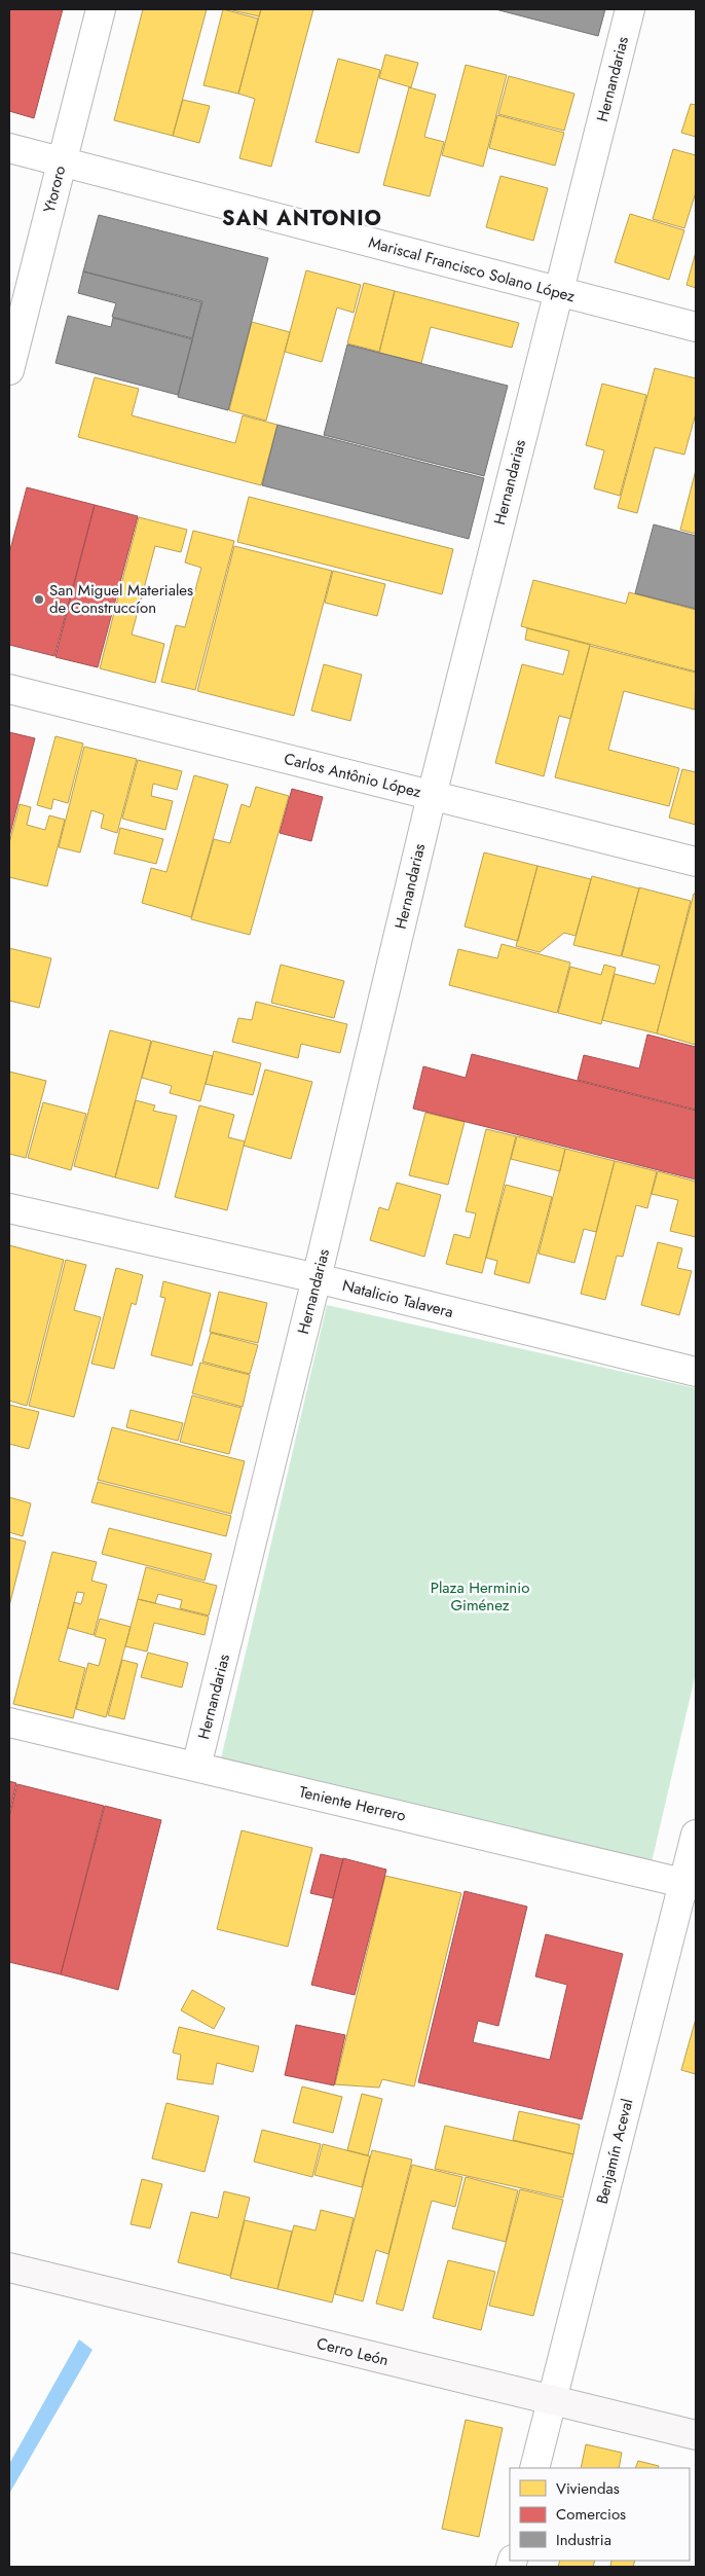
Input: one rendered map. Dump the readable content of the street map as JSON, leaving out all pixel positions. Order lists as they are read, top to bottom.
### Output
{
  "streets": {
    "street": [
      "Hernandarias",
      "Ytororo",
      "Mariscal Francisco Solano López",
      "Carlos Antônio López",
      "Natalicio Talavera",
      "Teniente Herrero",
      "Benjamín Aceval",
      "Cerro León"
    ]
  },
  "crossings": [
    ["Hernandarias", "Mariscal Francisco Solano López"],
    ["Hernandarias", "Carlos Antônio López"],
    ["Hernandarias", "Natalicio Talavera"],
    ["Hernandarias", "Teniente Herrero"],
    ["Ytororo", "Mariscal Francisco Solano López"],
    ["Teniente Herrero", "Benjamín Aceval"],
    ["Benjamín Aceval", "Cerro León"]
  ],
  "districts": ["SAN ANTONIO"],
  "parks": ["Plaza Herminio Giménez"],
  "places": ["San Miguel Materiales de Construccíon"],
  "legend": ["Viviendas", "Comercios", "Industria"]
}
